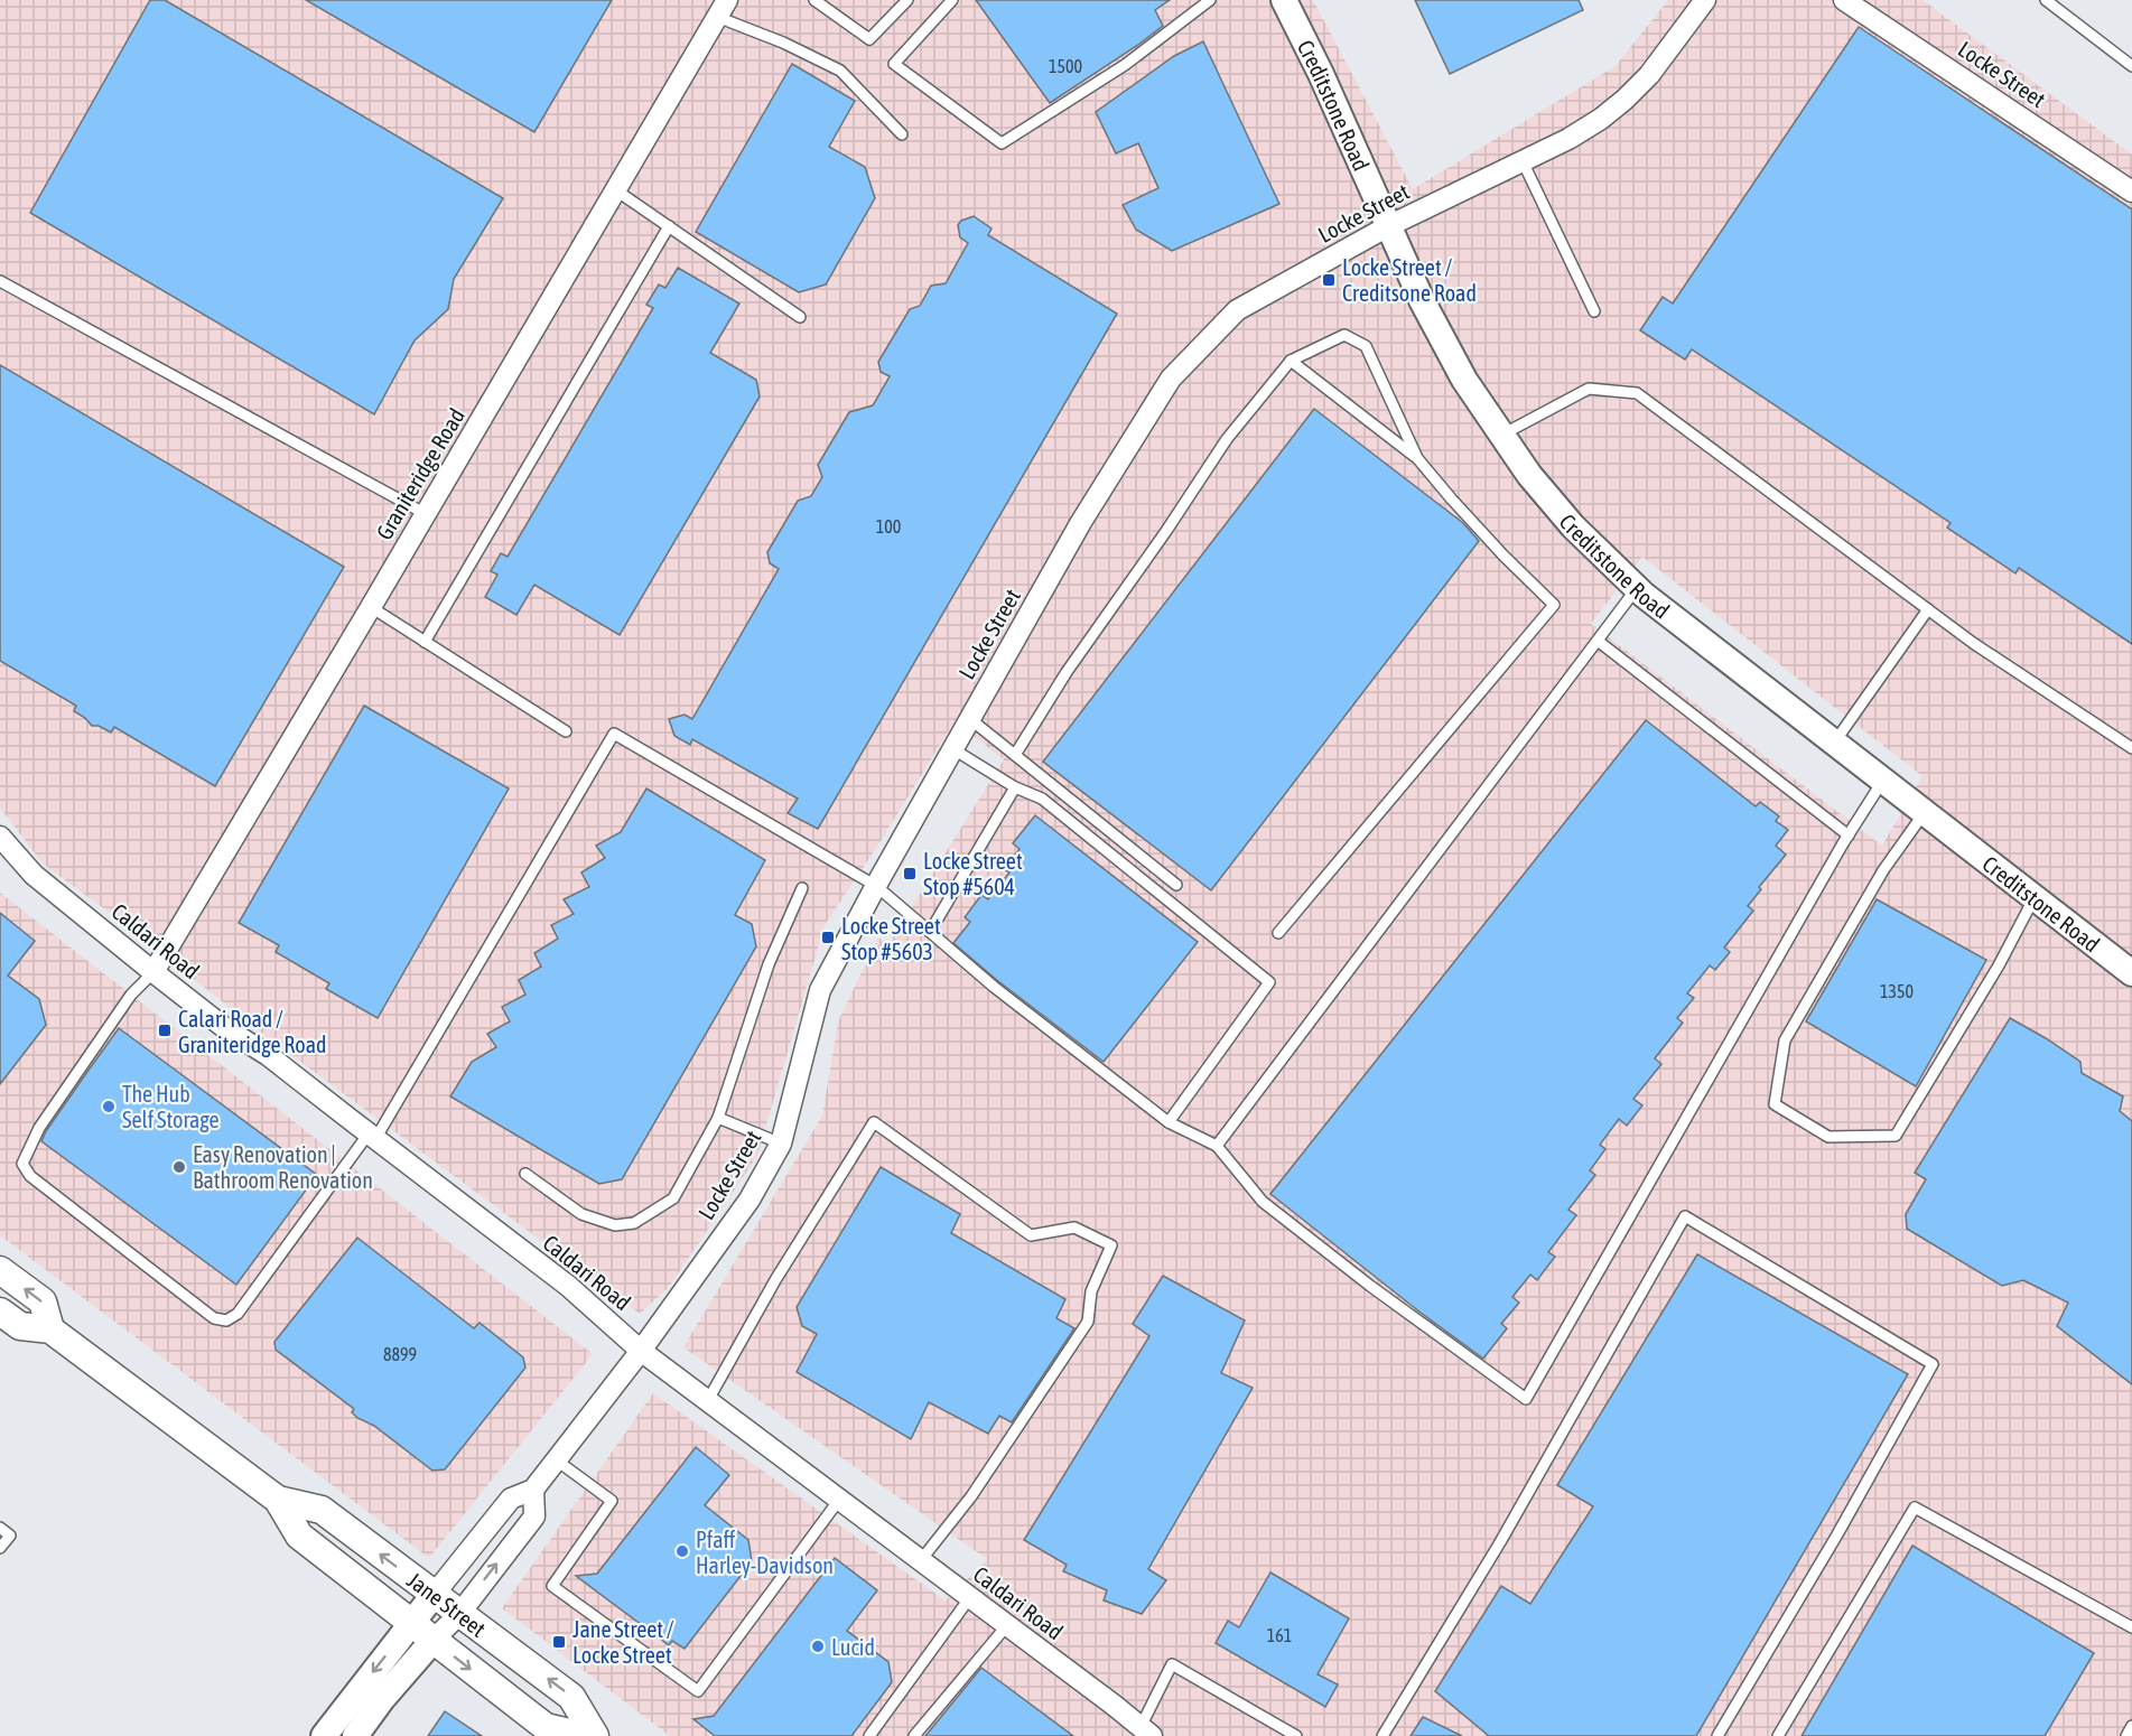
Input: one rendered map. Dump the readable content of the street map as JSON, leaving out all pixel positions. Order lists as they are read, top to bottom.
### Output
{
  "streets": {
    "main road": ["Jane Street"],
    "street": [
      "Locke Street",
      "Creditstone Road",
      "Graniteridge Road",
      "Caldari Road"
    ]
  },
  "crossings": [
    ["Locke Street", "Creditstone Road"],
    ["Locke Street", "Caldari Road"],
    ["Locke Street", "Jane Street"],
    ["Graniteridge Road", "Caldari Road"]
  ],
  "places": {
    "transit": [
      "Locke Street / Creditsone Road",
      "Locke Street Stop #5604",
      "Locke Street Stop #5603",
      "Calari Road / Graniteridge Road",
      "Jane Street / Locke Street"
    ],
    "other": [
      "The Hub Self Storage",
      "Easy Renovation | Bathroom Renovation",
      "Pfaff Harley-Davidson",
      "Lucid"
    ]
  },
  "house_numbers": [
    "1500",
    "100",
    "1350",
    "8899",
    "161"
  ]
}
